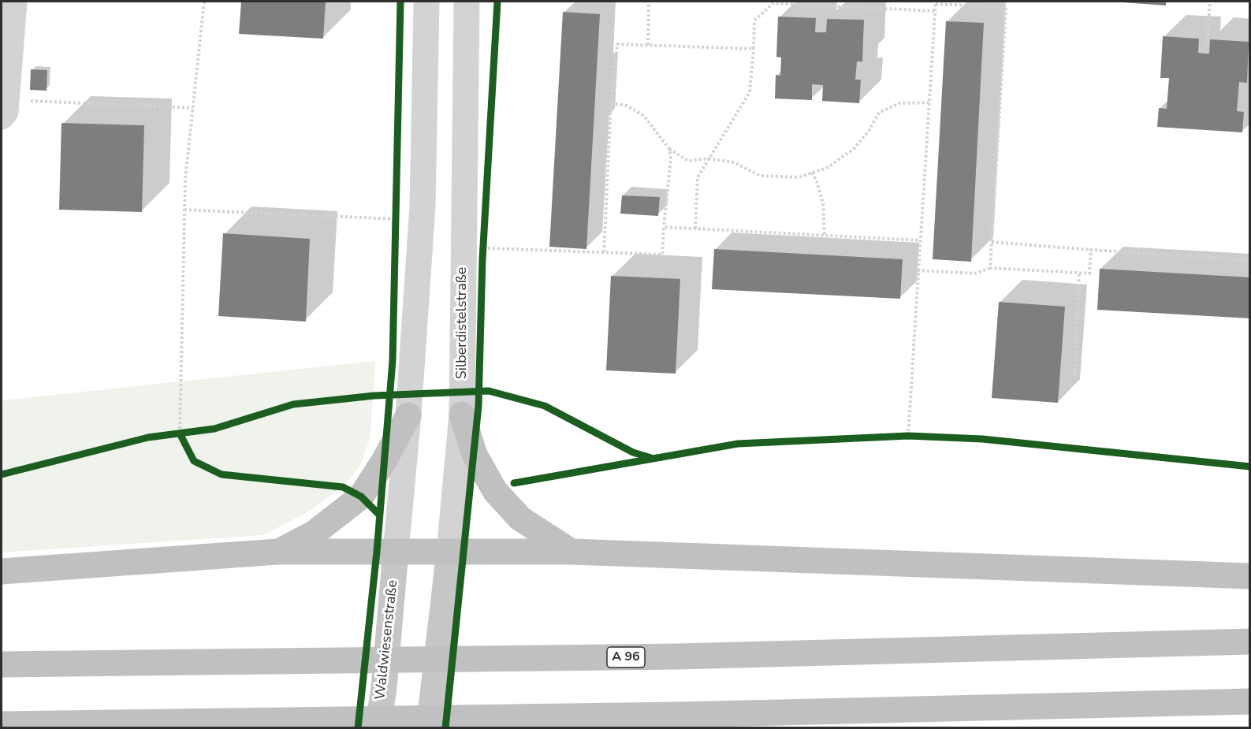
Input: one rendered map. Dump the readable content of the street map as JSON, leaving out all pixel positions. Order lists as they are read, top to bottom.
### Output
{
  "streets": {
    "highway": ["A 96"],
    "main road": ["Silberdistelstraße", "Waldwiesenstraße"]
  }
}
